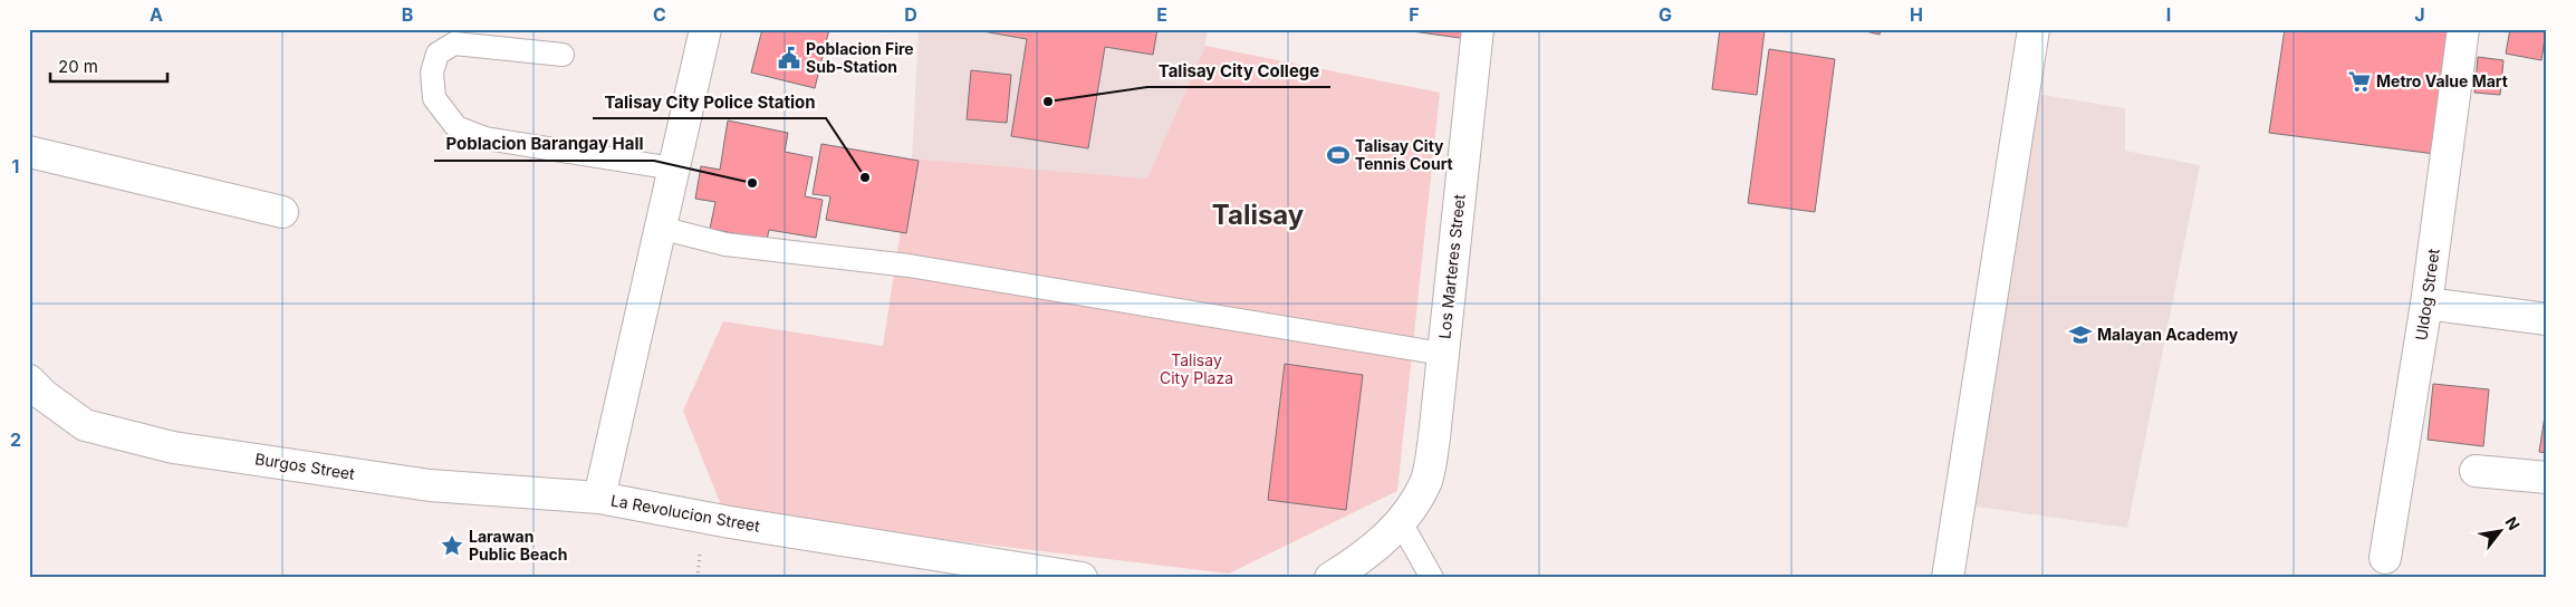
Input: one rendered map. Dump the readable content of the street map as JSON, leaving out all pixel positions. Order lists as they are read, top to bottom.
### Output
{
  "streets": {
    "street": [
      "Los Marteres Street",
      "Uldog Street",
      "Burgos Street",
      "La Revolucion Street"
    ]
  },
  "crossings": [
    ["Burgos Street", "La Revolucion Street"]
  ],
  "districts": ["Talisay"],
  "parks": ["Talisay City Plaza"],
  "places": {
    "public building": ["Poblacion Fire Sub-Station"],
    "supermarket": ["Metro Value Mart"],
    "other": ["Talisay City College", "Talisay City Police Station", "Poblacion Barangay Hall"],
    "sports": ["Talisay City Tennis Court"],
    "school or university": ["Malayan Academy"],
    "place": ["Larawan Public Beach"]
  },
  "scale_bar": "20 m",
  "north": "top right",
  "grid": {
    "columns": [
      "A",
      "B",
      "C",
      "D",
      "E",
      "F",
      "G",
      "H",
      "I",
      "J"
    ],
    "rows": ["1", "2"]
  }
}
